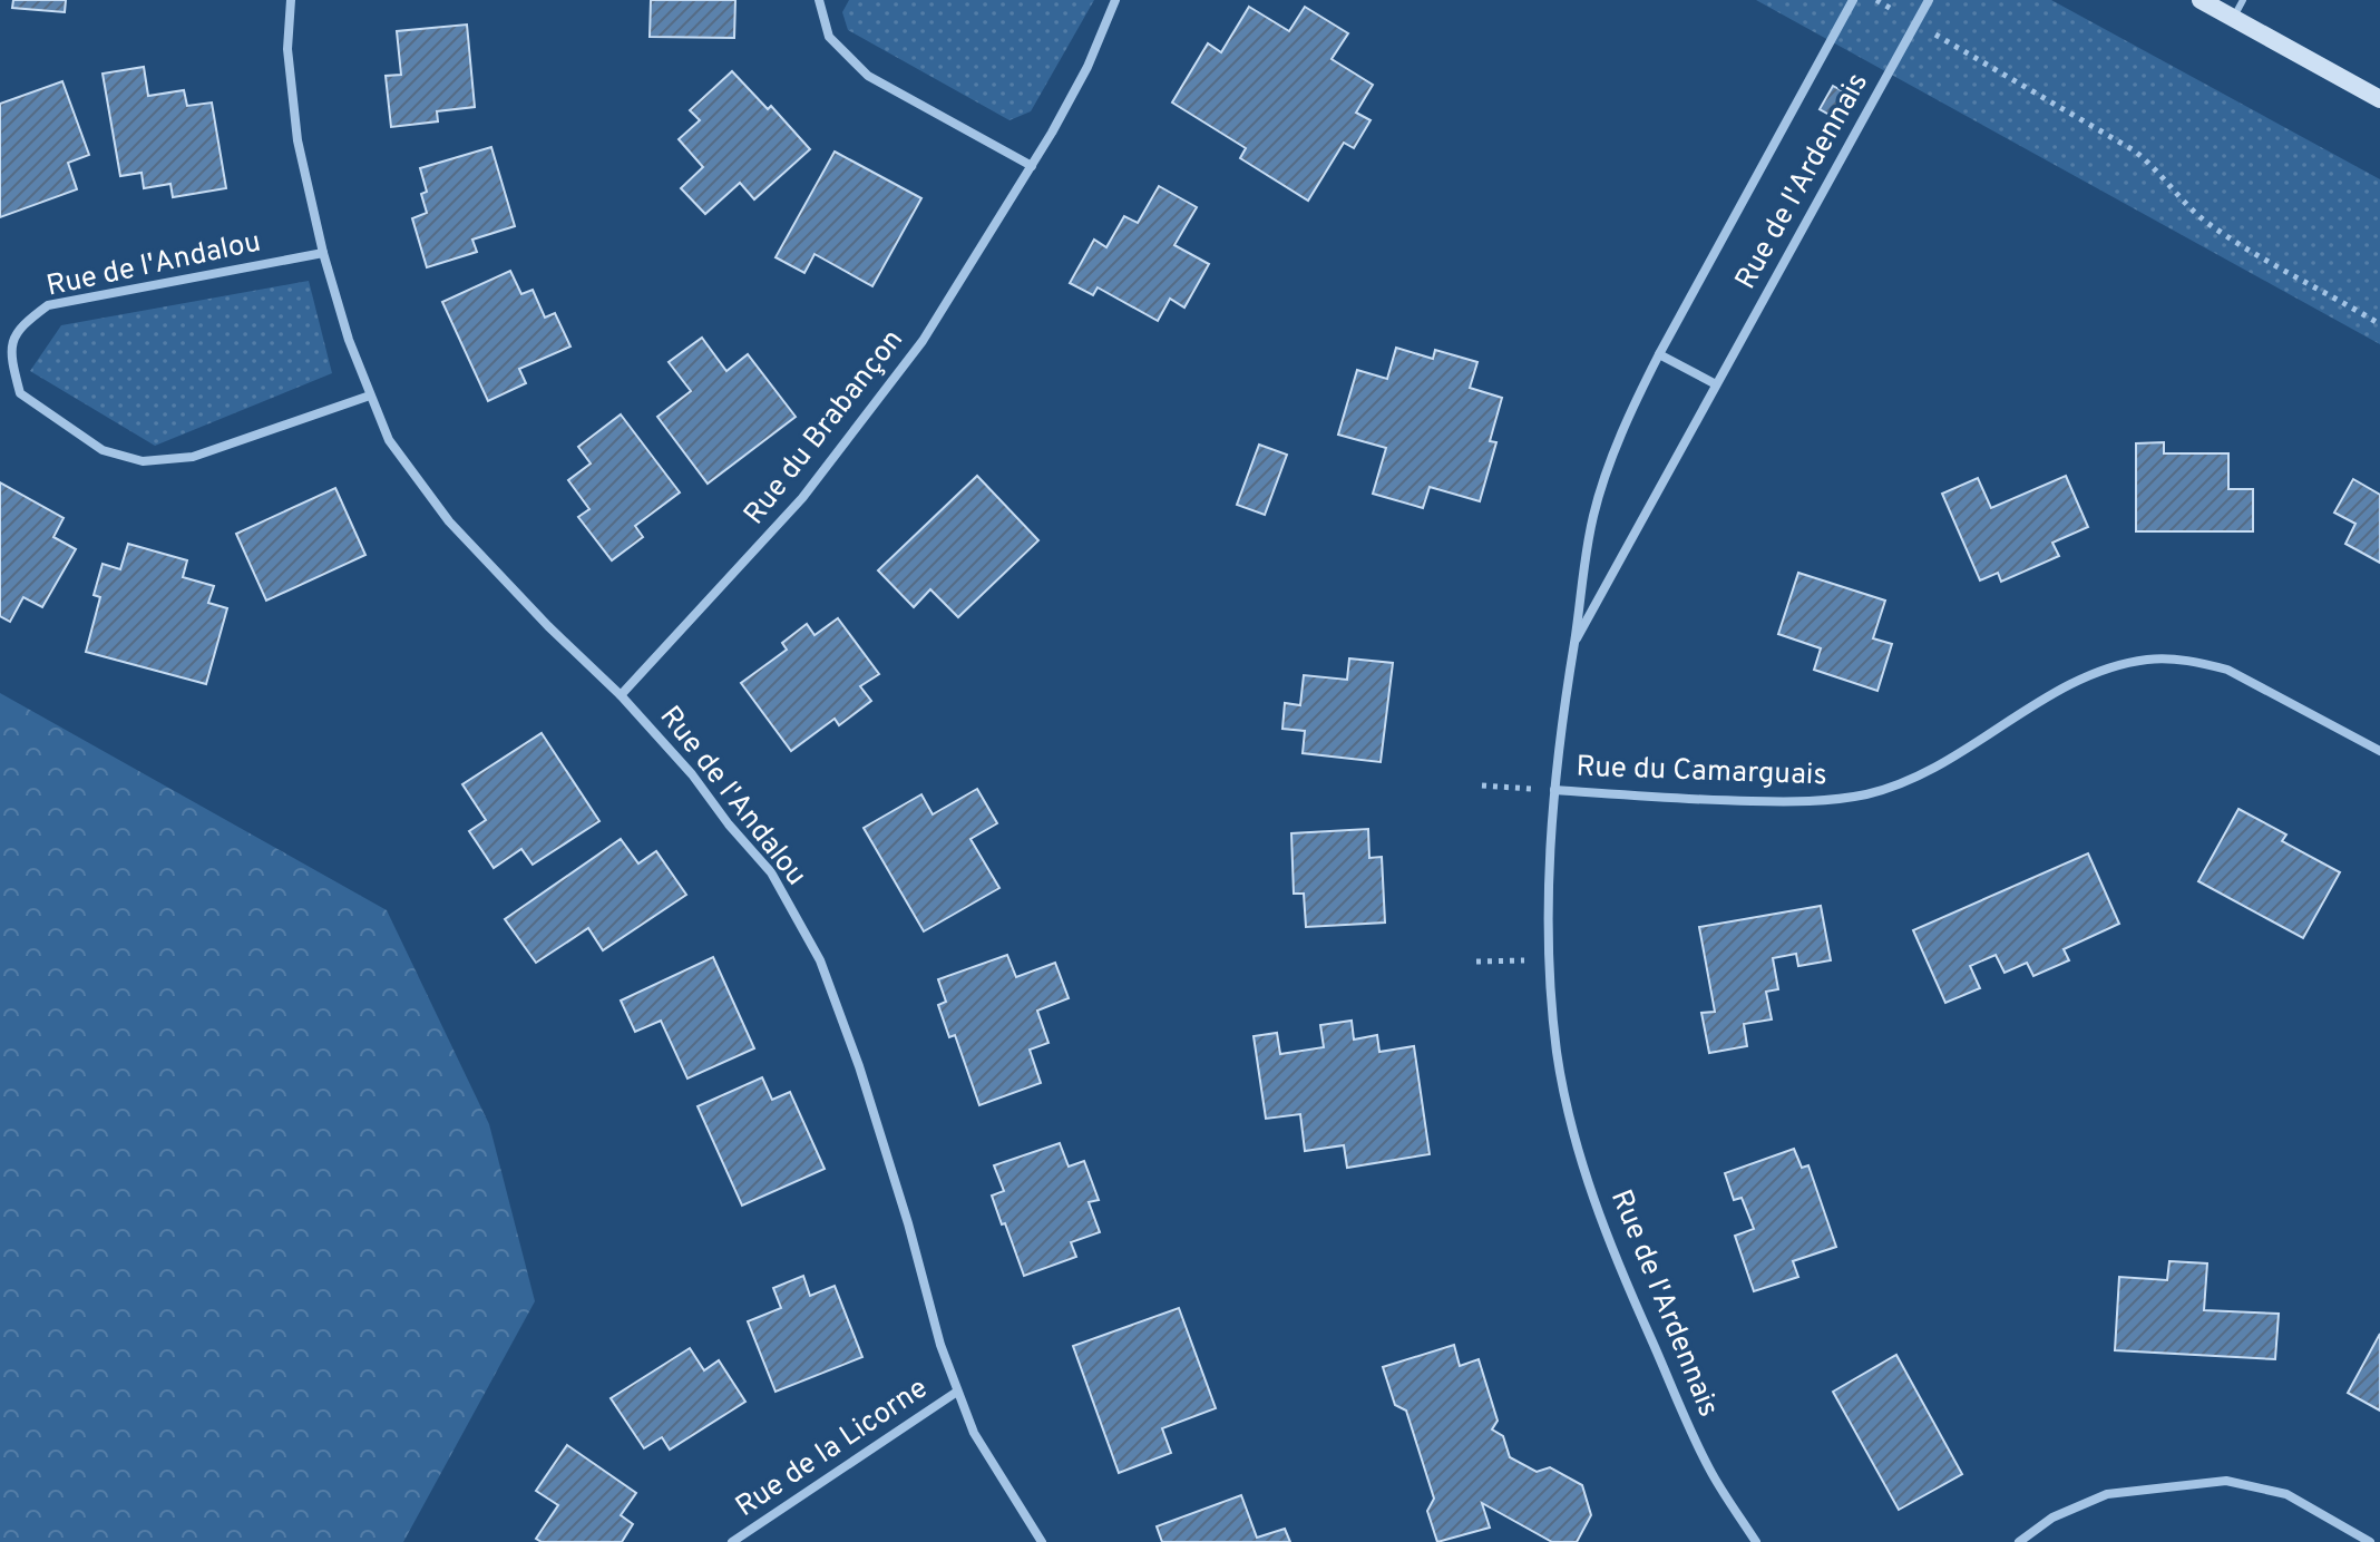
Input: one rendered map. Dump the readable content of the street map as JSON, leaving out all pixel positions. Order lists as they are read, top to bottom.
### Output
{
  "streets": {
    "street": [
      "Rue de l'Ardennais",
      "Rue de l'Andalou",
      "Rue du Brabançon",
      "Rue du Camarguais",
      "Rue de la Licorne"
    ]
  },
  "crossings": [
    ["Rue de l'Ardennais", "Rue du Camarguais"],
    ["Rue de l'Andalou", "Rue du Brabançon"],
    ["Rue de l'Andalou", "Rue de la Licorne"]
  ]
}
